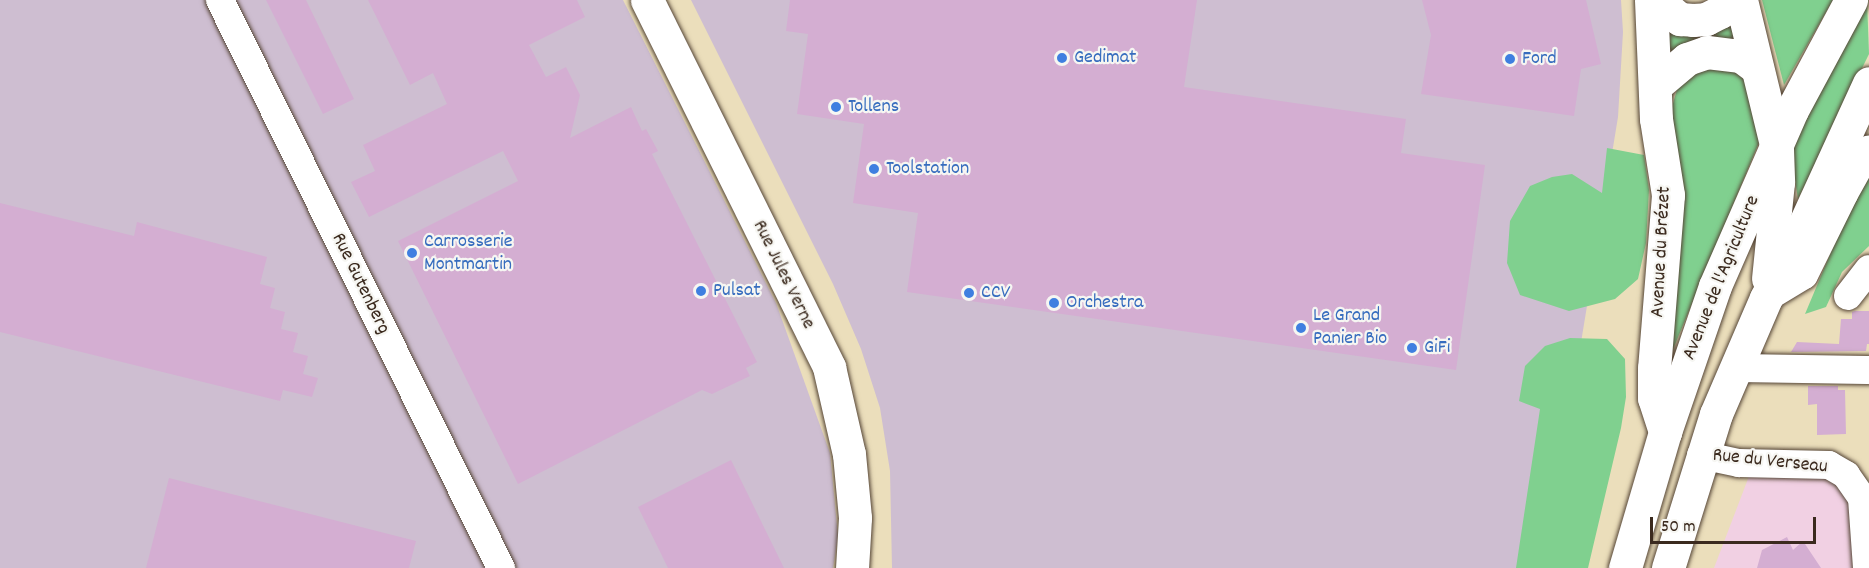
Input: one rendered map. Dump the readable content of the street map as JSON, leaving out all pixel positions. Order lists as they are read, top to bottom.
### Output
{
  "streets": {
    "main road": ["Avenue du Brézet", "Rue Jules Verne", "Avenue de l'Agriculture"],
    "street": ["Rue Gutenberg", "Rue du Verseau"]
  },
  "crossings": [
    ["Avenue du Brézet", "Avenue de l'Agriculture"]
  ],
  "places": [
    "Gedimat",
    "Ford",
    "Tollens",
    "Toolstation",
    "Carrosserie Montmartin",
    "Pulsat",
    "CCV",
    "Orchestra",
    "Le Grand Panier Bio",
    "GiFi"
  ],
  "scale_bar": "50 m"
}
